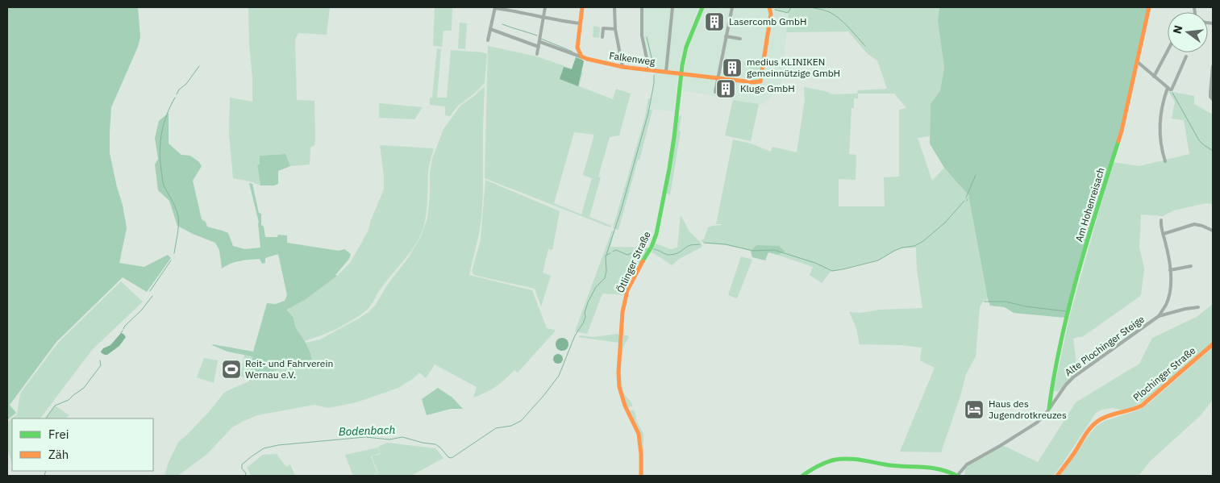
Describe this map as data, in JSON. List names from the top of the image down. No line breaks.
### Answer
{"streets":{"street":["Falkenweg","Am Hohenreisach","Ötlinger Straße","Alte Plochinger Steige","Plochinger Straße"]},"crossings":[["Falkenweg","Ötlinger Straße"],["Am Hohenreisach","Alte Plochinger Steige"]],"water":["Bodenbach"],"places":{"building":["Lasercomb GmbH","medius KLINIKEN gemeinnützige GmbH","Kluge GmbH"],"sports":["Reit- und Fahrverein Wernau e.V."],"hotel":["Haus des Jugendrotkreuzes"]},"legend":["Frei","Zäh"],"north":"left"}
